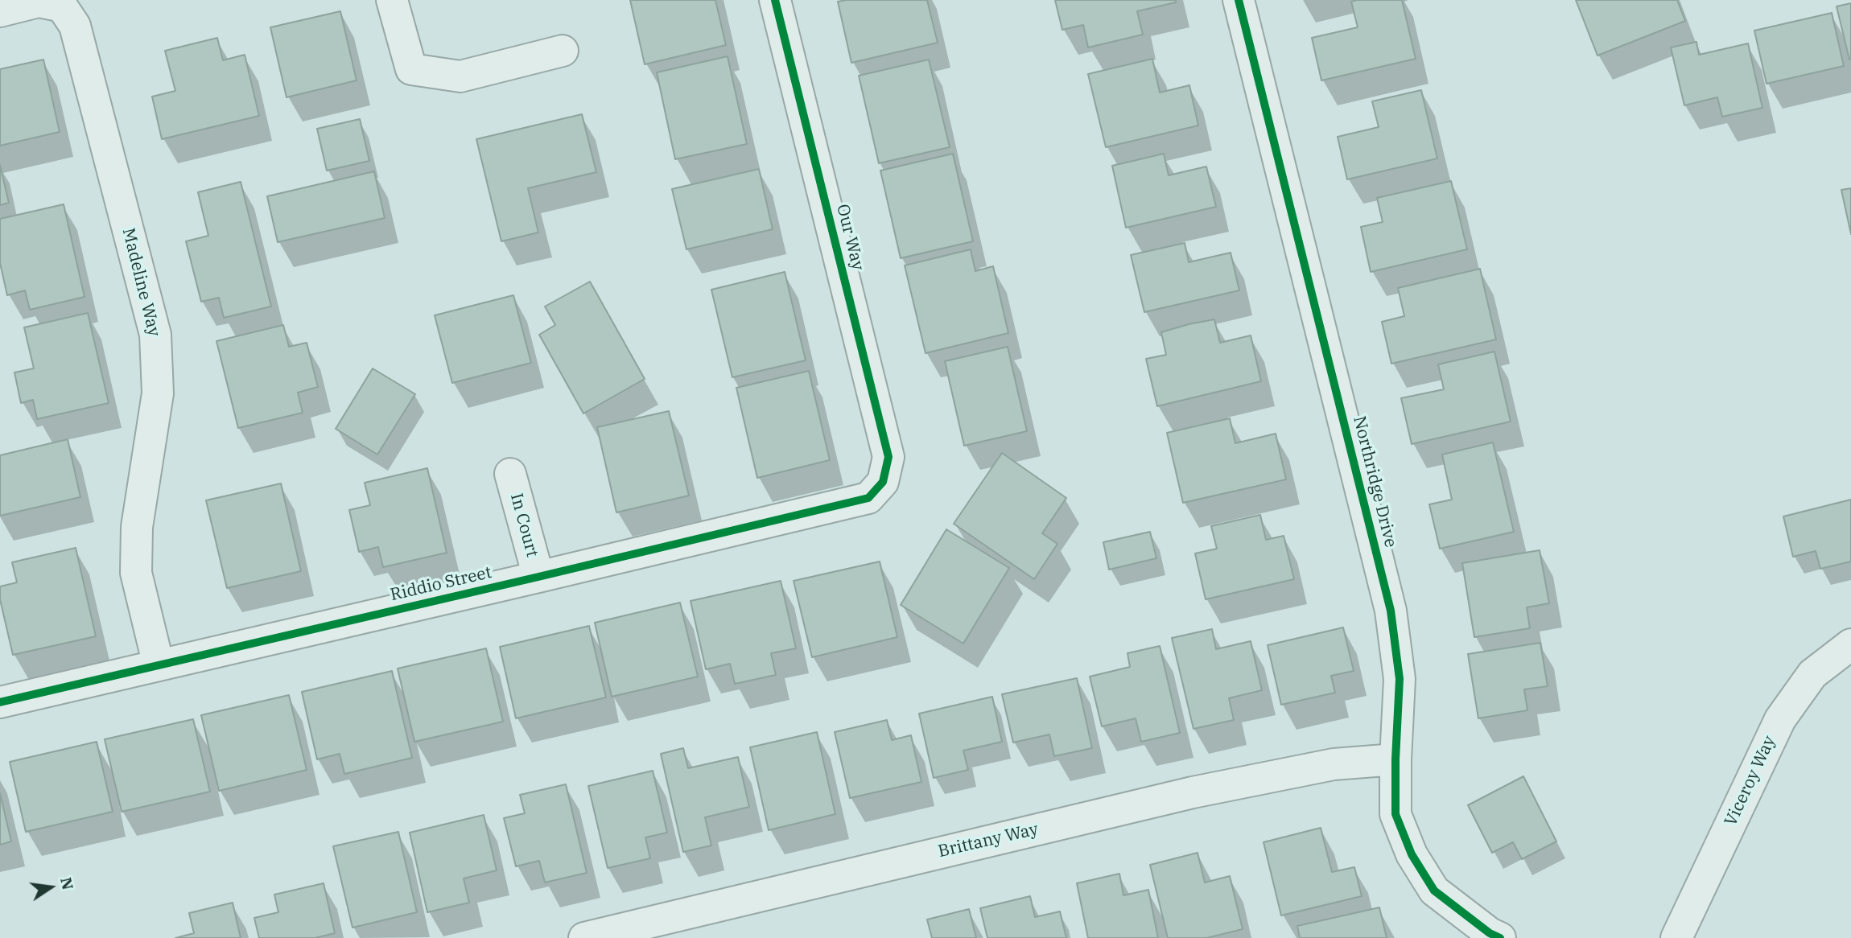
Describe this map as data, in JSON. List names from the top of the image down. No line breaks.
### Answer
{"streets":{"street":["Our Way","Madeline Way","Northridge Drive","In Court","Riddio Street","Viceroy Way","Brittany Way"]},"crossings":[["Our Way","Riddio Street"],["Madeline Way","Riddio Street"],["Northridge Drive","Brittany Way"],["In Court","Riddio Street"]],"north":"right"}
